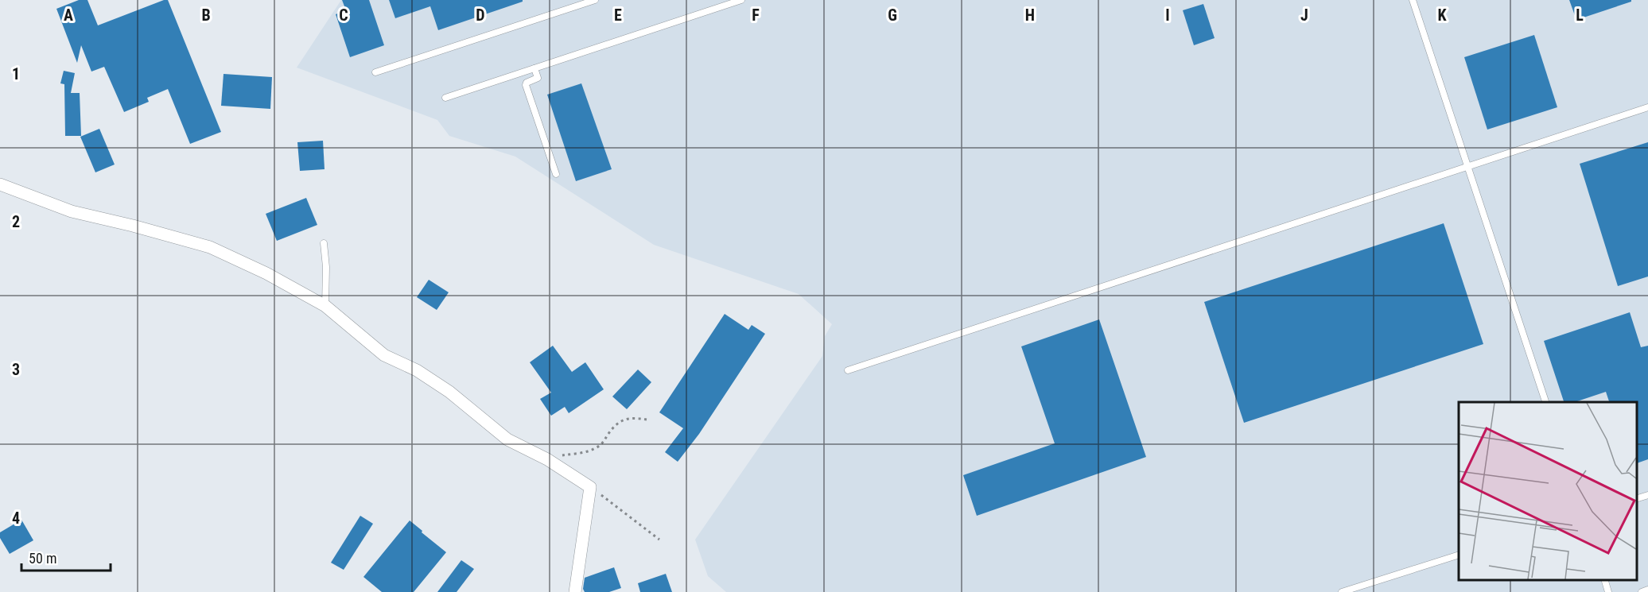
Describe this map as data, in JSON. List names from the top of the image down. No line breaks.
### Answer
{"scale_bar":"50 m","grid":{"columns":["A","B","C","D","E","F","G","H","I","J","K","L"],"rows":["1","2","3","4"]}}
